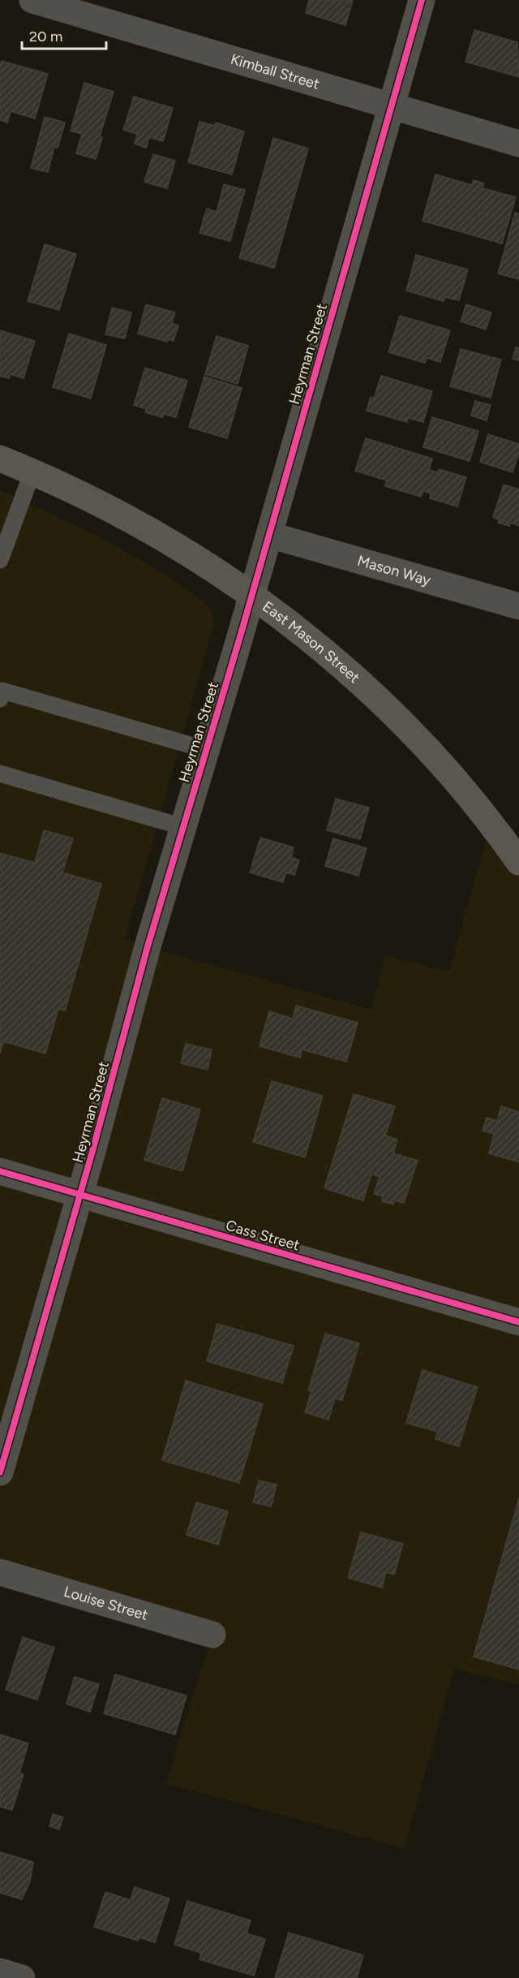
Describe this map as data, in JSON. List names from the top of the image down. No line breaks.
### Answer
{"streets":{"main road":["East Mason Street"],"street":["Kimball Street","Heyrman Street","Mason Way","Cass Street","Louise Street"]},"crossings":[["Kimball Street","Heyrman Street"],["Heyrman Street","Mason Way"],["Heyrman Street","East Mason Street"],["Heyrman Street","Cass Street"]],"scale_bar":"20 m"}
